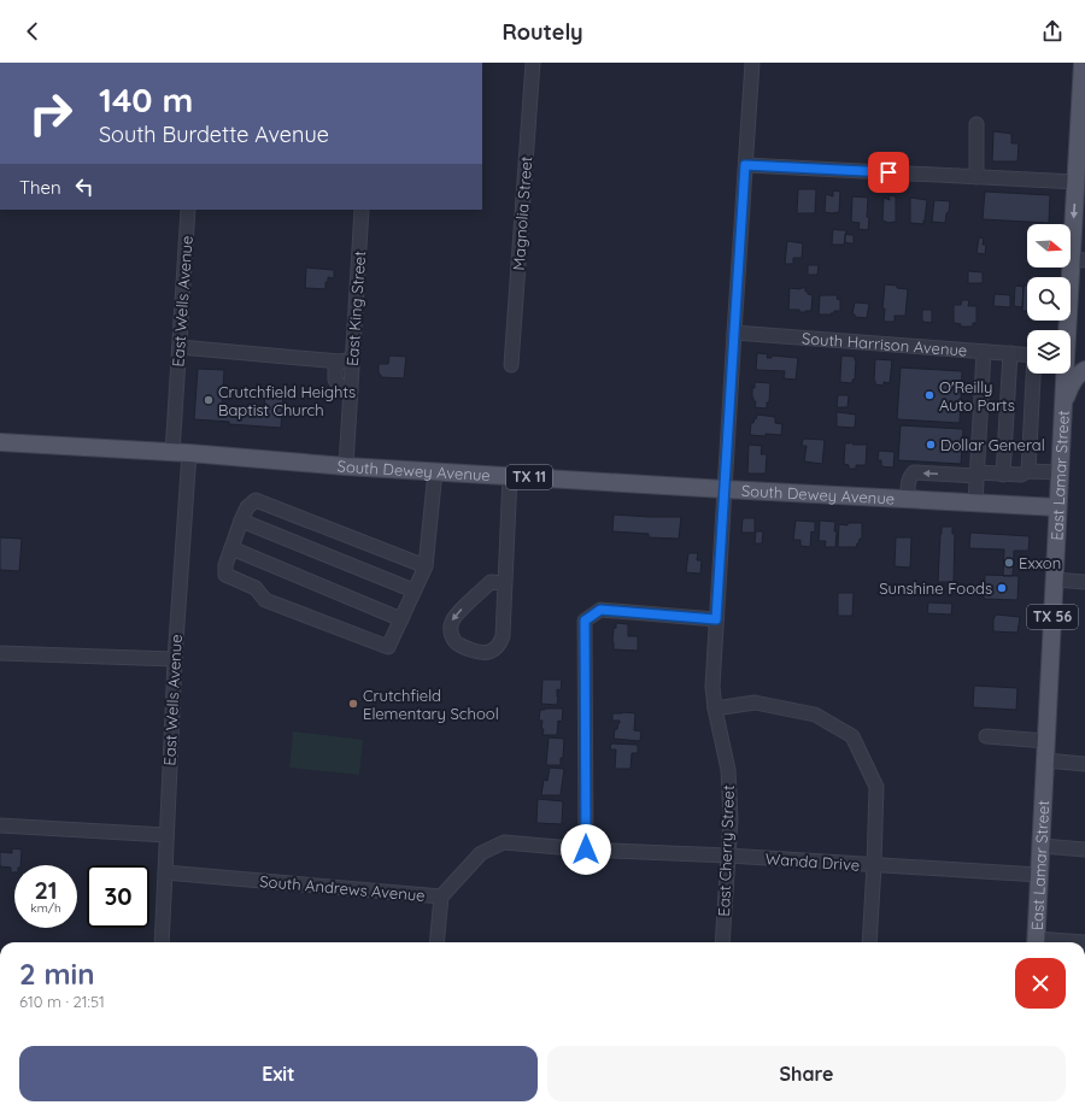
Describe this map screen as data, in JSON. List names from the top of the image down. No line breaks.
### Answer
{"streets":{"main road":["South Dewey Avenue","East Lamar Street","TX 11","TX 56"],"street":["Magnolia Street","East Wells Avenue","East King Street","South Harrison Avenue","East Cherry Street","Wanda Drive","South Andrews Avenue"]},"crossings":[["East Wells Avenue","South Dewey Avenue"],["East Wells Avenue","South Andrews Avenue"],["East King Street","South Dewey Avenue"],["South Harrison Avenue","East Cherry Street"],["South Dewey Avenue","East Lamar Street"],["South Dewey Avenue","East Cherry Street"],["East Lamar Street","Wanda Drive"],["East Cherry Street","Wanda Drive"],["Wanda Drive","South Andrews Avenue"]],"places":["O'Reilly Auto Parts","Crutchfield Heights Baptist Church","Dollar General","Exxon","Sunshine Foods","Crutchfield Elementary School"],"north":"right","page":{"header":"Routely","turn":["140 m","South Burdette Avenue"],"then":"Then","speed":"21 km/h","limit":"30","heading":["2 min","610 m · 21:51"],"buttons":["Exit","Share"]}}
